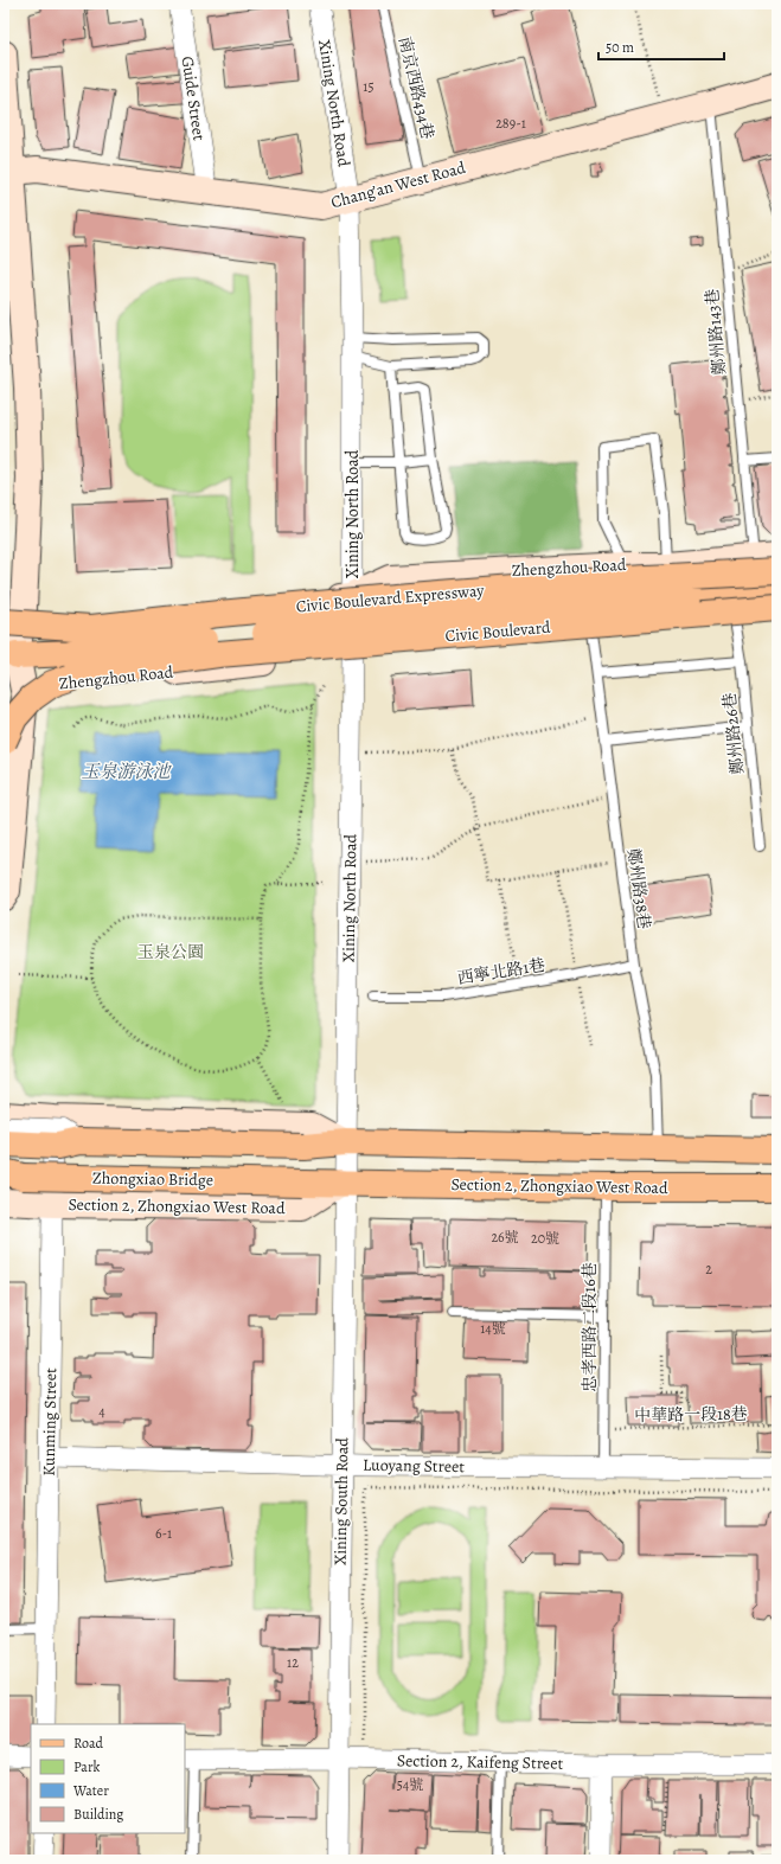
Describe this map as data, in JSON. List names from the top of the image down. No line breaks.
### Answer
{"streets":{"main road":["Civic Boulevard Expressway","Zhongxiao Bridge","Section 2, Zhongxiao West Road"],"street":["Guide Street","Xining North Road","Chang’an West Road","Zhengzhou Road","Kunming Street","Luoyang Street","Xining South Road","Section 2, Kaifeng Street"],"lane":["南京西路434巷","鄭州路143巷","鄭州路26巷","鄭州路38巷","西寧北路1巷","忠孝西路二段16巷"],"path":["中華路一段18巷"]},"crossings":[["南京西路434巷","Chang’an West Road"],["Guide Street","Chang’an West Road"],["Xining North Road","Chang’an West Road"],["Xining North Road","Zhengzhou Road"],["Xining North Road","Xining South Road"],["Chang’an West Road","鄭州路143巷"],["鄭州路143巷","Zhengzhou Road"],["Zhengzhou Road","鄭州路26巷"],["Zhengzhou Road","鄭州路38巷"],["鄭州路38巷","西寧北路1巷"],["Zhongxiao Bridge","Section 2, Zhongxiao West Road"],["Section 2, Zhongxiao West Road","忠孝西路二段16巷"],["Section 2, Zhongxiao West Road","Kunming Street"],["Section 2, Zhongxiao West Road","Xining South Road"],["忠孝西路二段16巷","中華路一段18巷"],["忠孝西路二段16巷","Luoyang Street"],["Kunming Street","Luoyang Street"],["Luoyang Street","Xining South Road"],["Xining South Road","Section 2, Kaifeng Street"]],"water":["玉泉游泳池"],"parks":["玉泉公園"],"house_numbers":["15","289-1","26號","20號","2","14號","4","6-1","12","54號"],"legend":["Road","Park","Water","Building"],"scale_bar":"50 m"}
